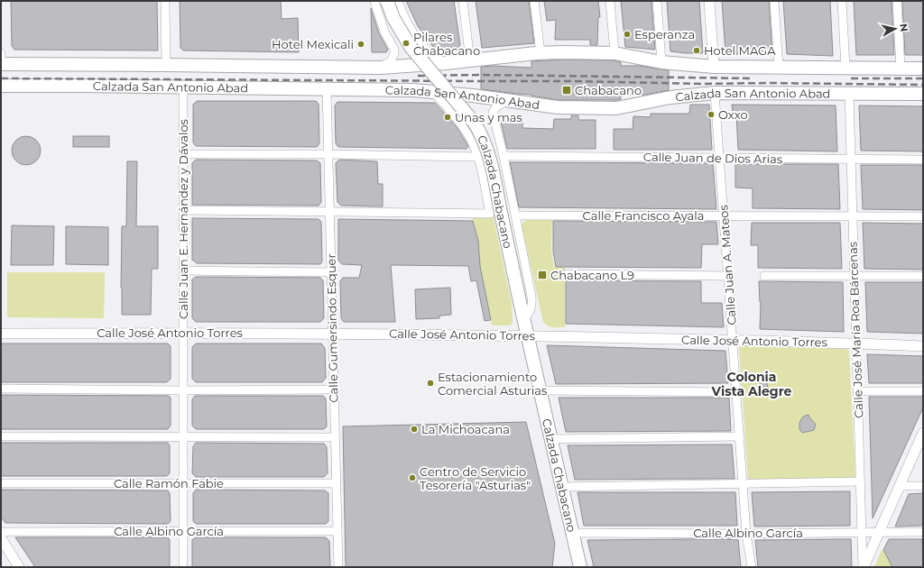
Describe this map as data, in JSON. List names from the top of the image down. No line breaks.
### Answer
{"streets":{"main road":["Calzada San Antonio Abad","Calzada Chabacano"],"street":["Calle Juan de Dios Arias","Calle Francisco Ayala","Calle Juan E. Hernández y Dávalos","Calle Juan A. Mateos","Calle Gumersindo Esquer","Calle José María Roa Bárcenas","Calle José Antonio Torres","Calle Ramón Fabie","Calle Albino García"]},"crossings":[["Calzada San Antonio Abad","Calzada Chabacano"],["Calzada San Antonio Abad","Calle Juan E. Hernández y Dávalos"],["Calzada San Antonio Abad","Calle Juan A. Mateos"],["Calzada San Antonio Abad","Calle Gumersindo Esquer"],["Calzada San Antonio Abad","Calle José María Roa Bárcenas"],["Calle Juan de Dios Arias","Calzada Chabacano"],["Calle Juan de Dios Arias","Calle Juan A. Mateos"],["Calle Juan de Dios Arias","Calle José María Roa Bárcenas"],["Calzada Chabacano","Calle Francisco Ayala"],["Calzada Chabacano","Calle Gumersindo Esquer"],["Calzada Chabacano","Calle José Antonio Torres"],["Calzada Chabacano","Calle Albino García"],["Calle Francisco Ayala","Calle Juan A. Mateos"],["Calle Francisco Ayala","Calle José María Roa Bárcenas"],["Calle Juan E. Hernández y Dávalos","Calle José Antonio Torres"],["Calle Juan E. Hernández y Dávalos","Calle Ramón Fabie"],["Calle Juan E. Hernández y Dávalos","Calle Albino García"],["Calle Juan A. Mateos","Calle José Antonio Torres"],["Calle Juan A. Mateos","Calle Albino García"],["Calle Gumersindo Esquer","Calle José Antonio Torres"],["Calle Gumersindo Esquer","Calle Ramón Fabie"],["Calle Gumersindo Esquer","Calle Albino García"],["Calle José María Roa Bárcenas","Calle José Antonio Torres"],["Calle José María Roa Bárcenas","Calle Albino García"]],"districts":["Colonia Vista Alegre"],"places":{"other":["Esperanza","Pilares Chabacano","Hotel Mexicali","Hotel MAGA","Oxxo","Unas y mas","Estacionamiento Comercial Asturias","La Michoacana","Centro de Servicio Tesorería \"Asturias\""],"transit":["Chabacano","Chabacano L9"]},"north":"right"}
